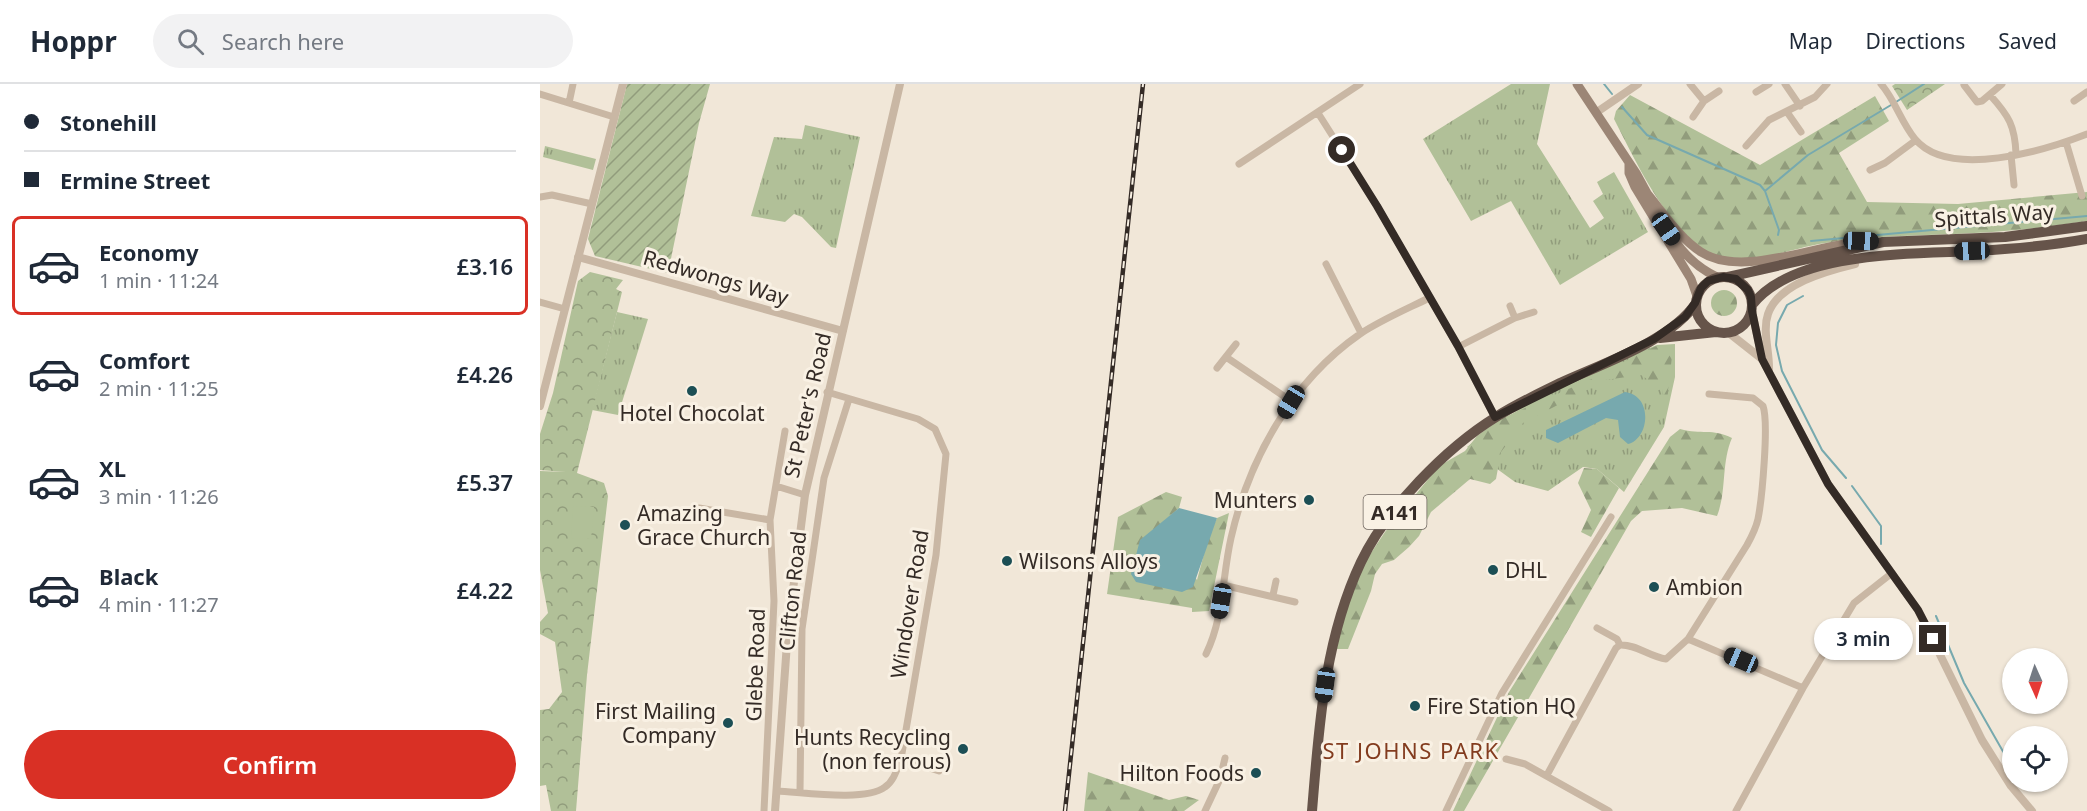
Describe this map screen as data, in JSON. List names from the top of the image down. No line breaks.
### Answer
{"streets":{"highway":["Spittals Way","A141"],"street":["Redwongs Way","St Peter's Road","Clifton Road","Windover Road","Glebe Road"]},"crossings":[["Spittals Way","A141"],["Redwongs Way","St Peter's Road"],["St Peter's Road","Windover Road"],["Clifton Road","Windover Road"]],"districts":["ST JOHNS PARK"],"places":["Hotel Chocolat","Munters","Amazing Grace Church","Wilsons Alloys","DHL","Ambion","Fire Station HQ","First Mailing Company","Hunts Recycling (non ferrous)","Hilton Foods"],"north":"bottom","page":{"header":"Hoppr","search":"Search here","nav":["Map","Directions","Saved"],"banner":["Stonehill","Ermine Street"],"list":[{"name":"Economy","note":"1 min · 11:24","value":"£3.16"},{"name":"Comfort","note":"2 min · 11:25","value":"£4.26"},{"name":"XL","note":"3 min · 11:26","value":"£5.37"},{"name":"Black","note":"4 min · 11:27","value":"£4.22"}],"bubble":"3 min","buttons":"Confirm"}}
